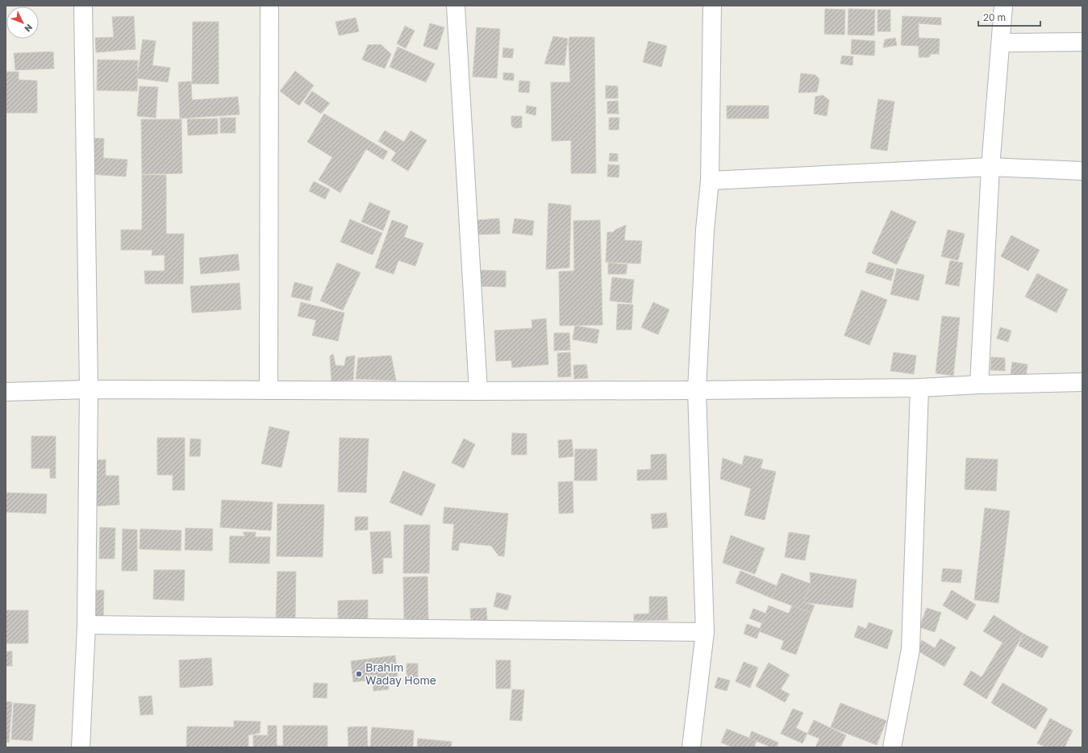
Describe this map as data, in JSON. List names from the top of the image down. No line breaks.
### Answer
{"places":["Brahim Waday Home"],"scale_bar":"20 m","north":"bottom right"}
